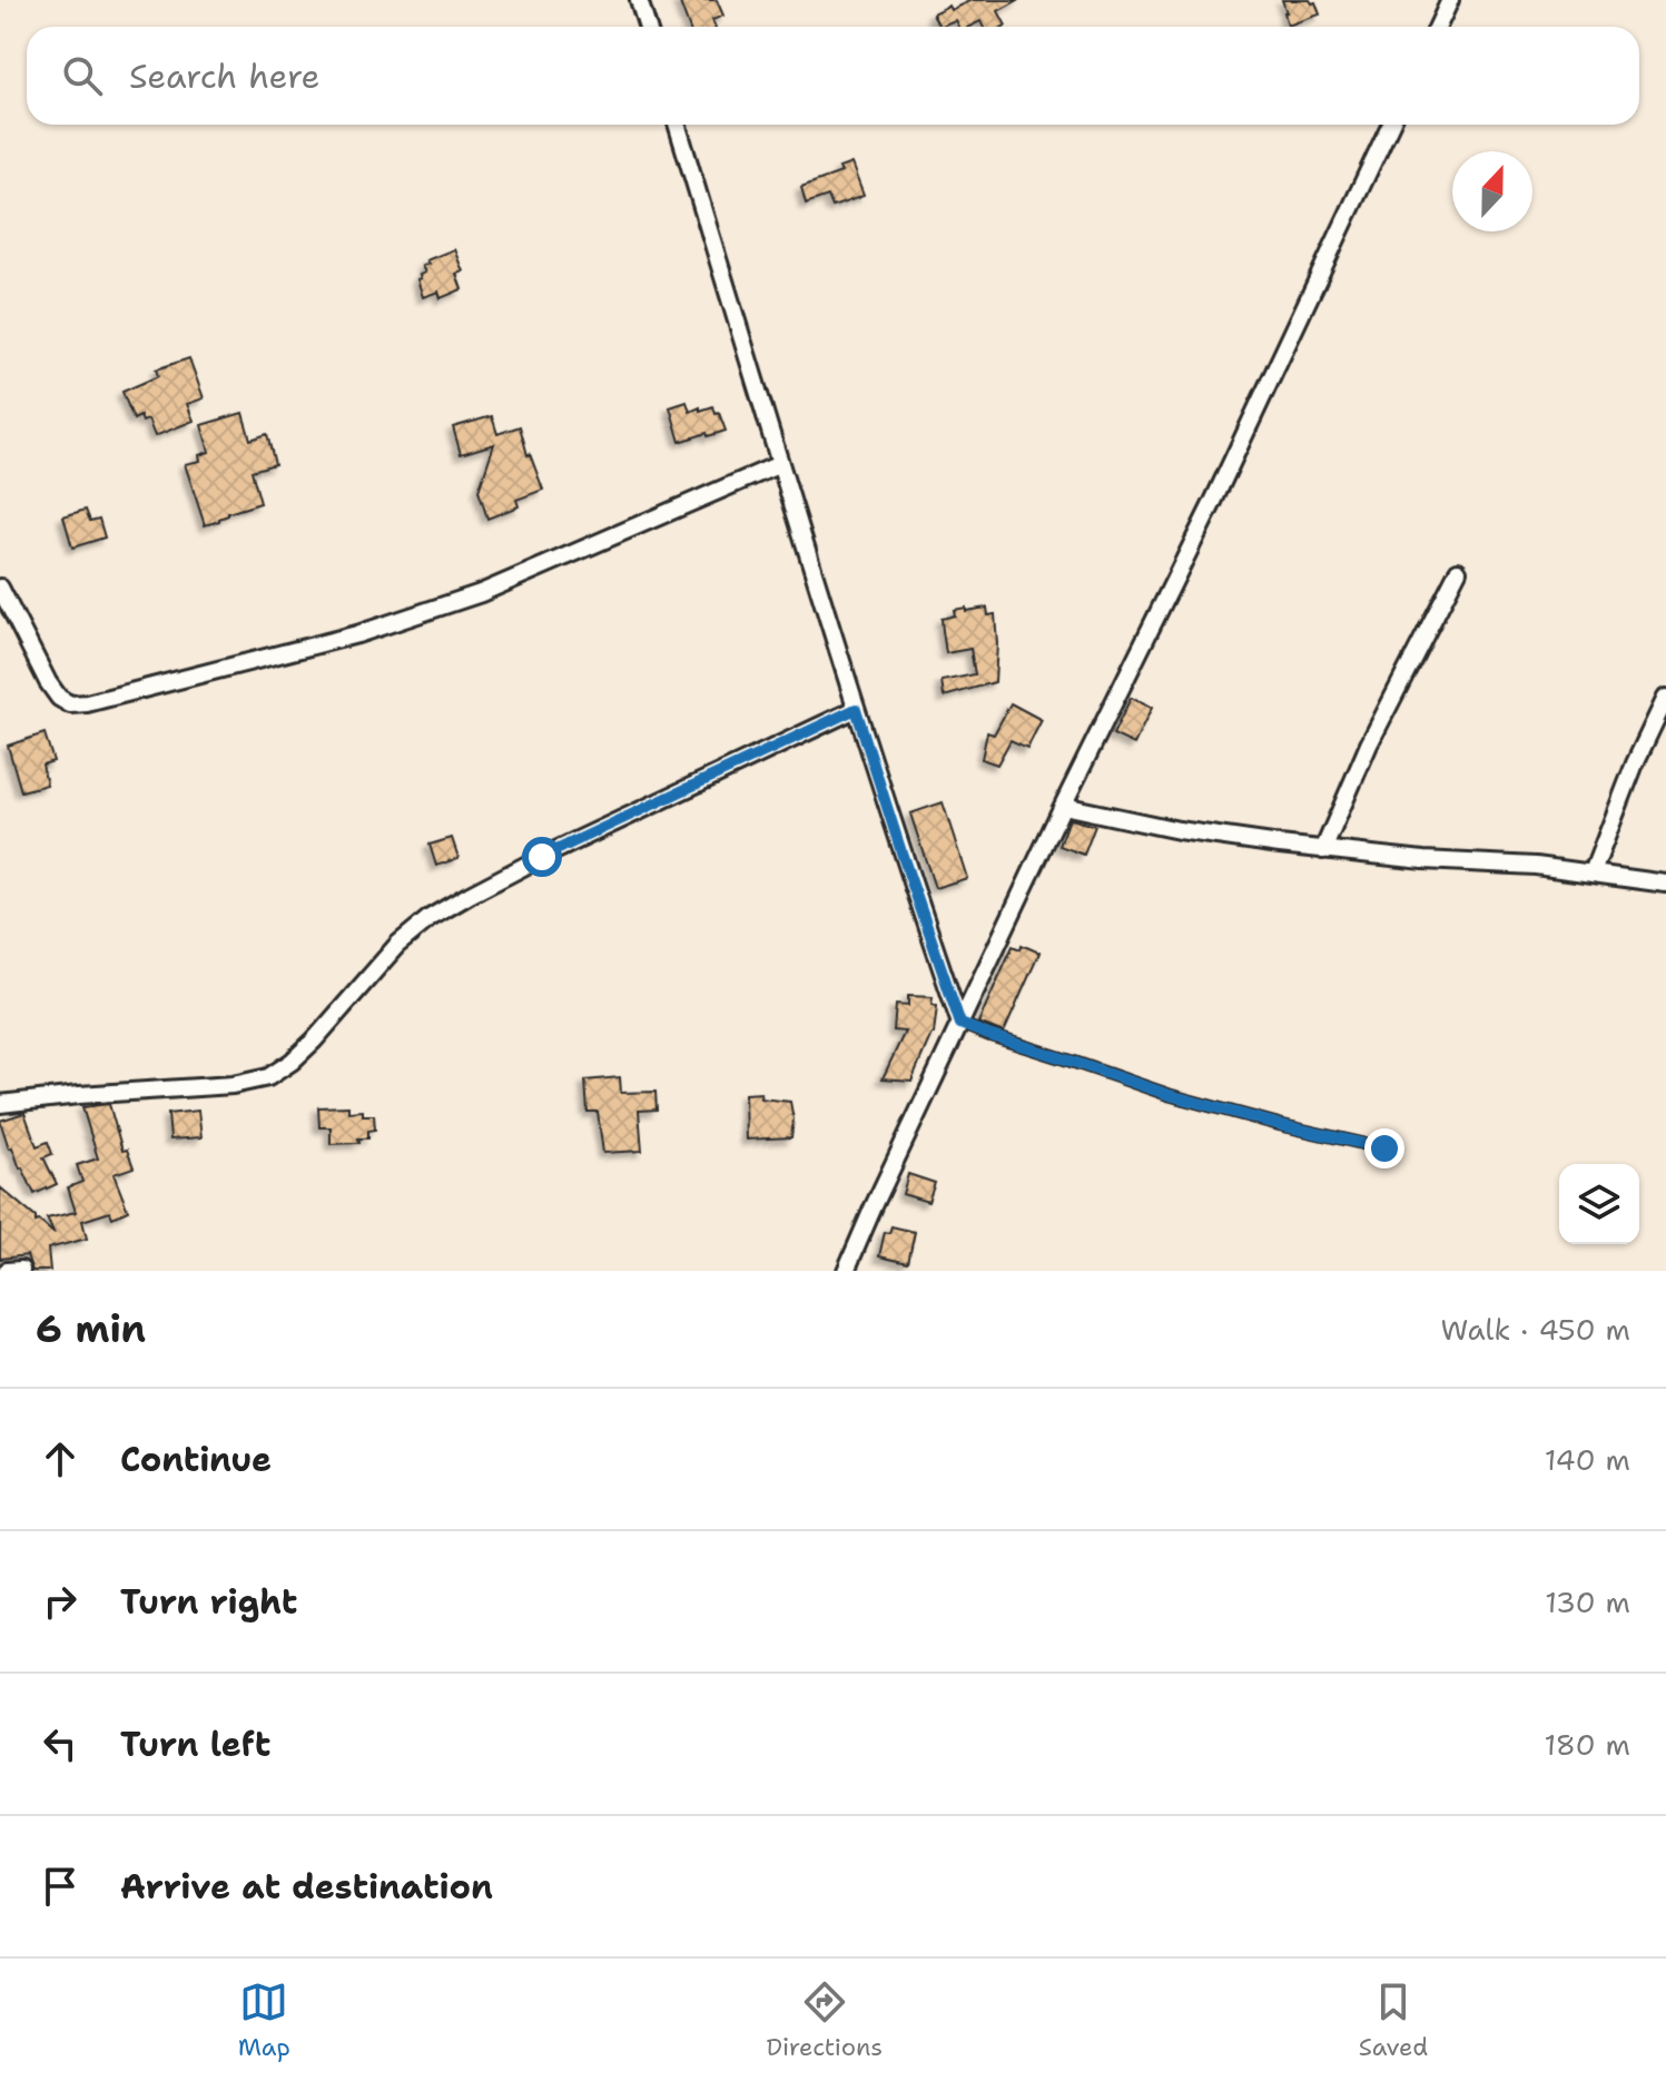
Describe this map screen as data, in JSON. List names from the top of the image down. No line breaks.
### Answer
{"north":"top","page":{"search":"Search here","heading":["6 min","Walk · 450 m"],"list":[["Continue","140 m"],["Turn right","130 m"],["Turn left","180 m"],"Arrive at destination"],"nav":["Map","Directions","Saved"]}}
